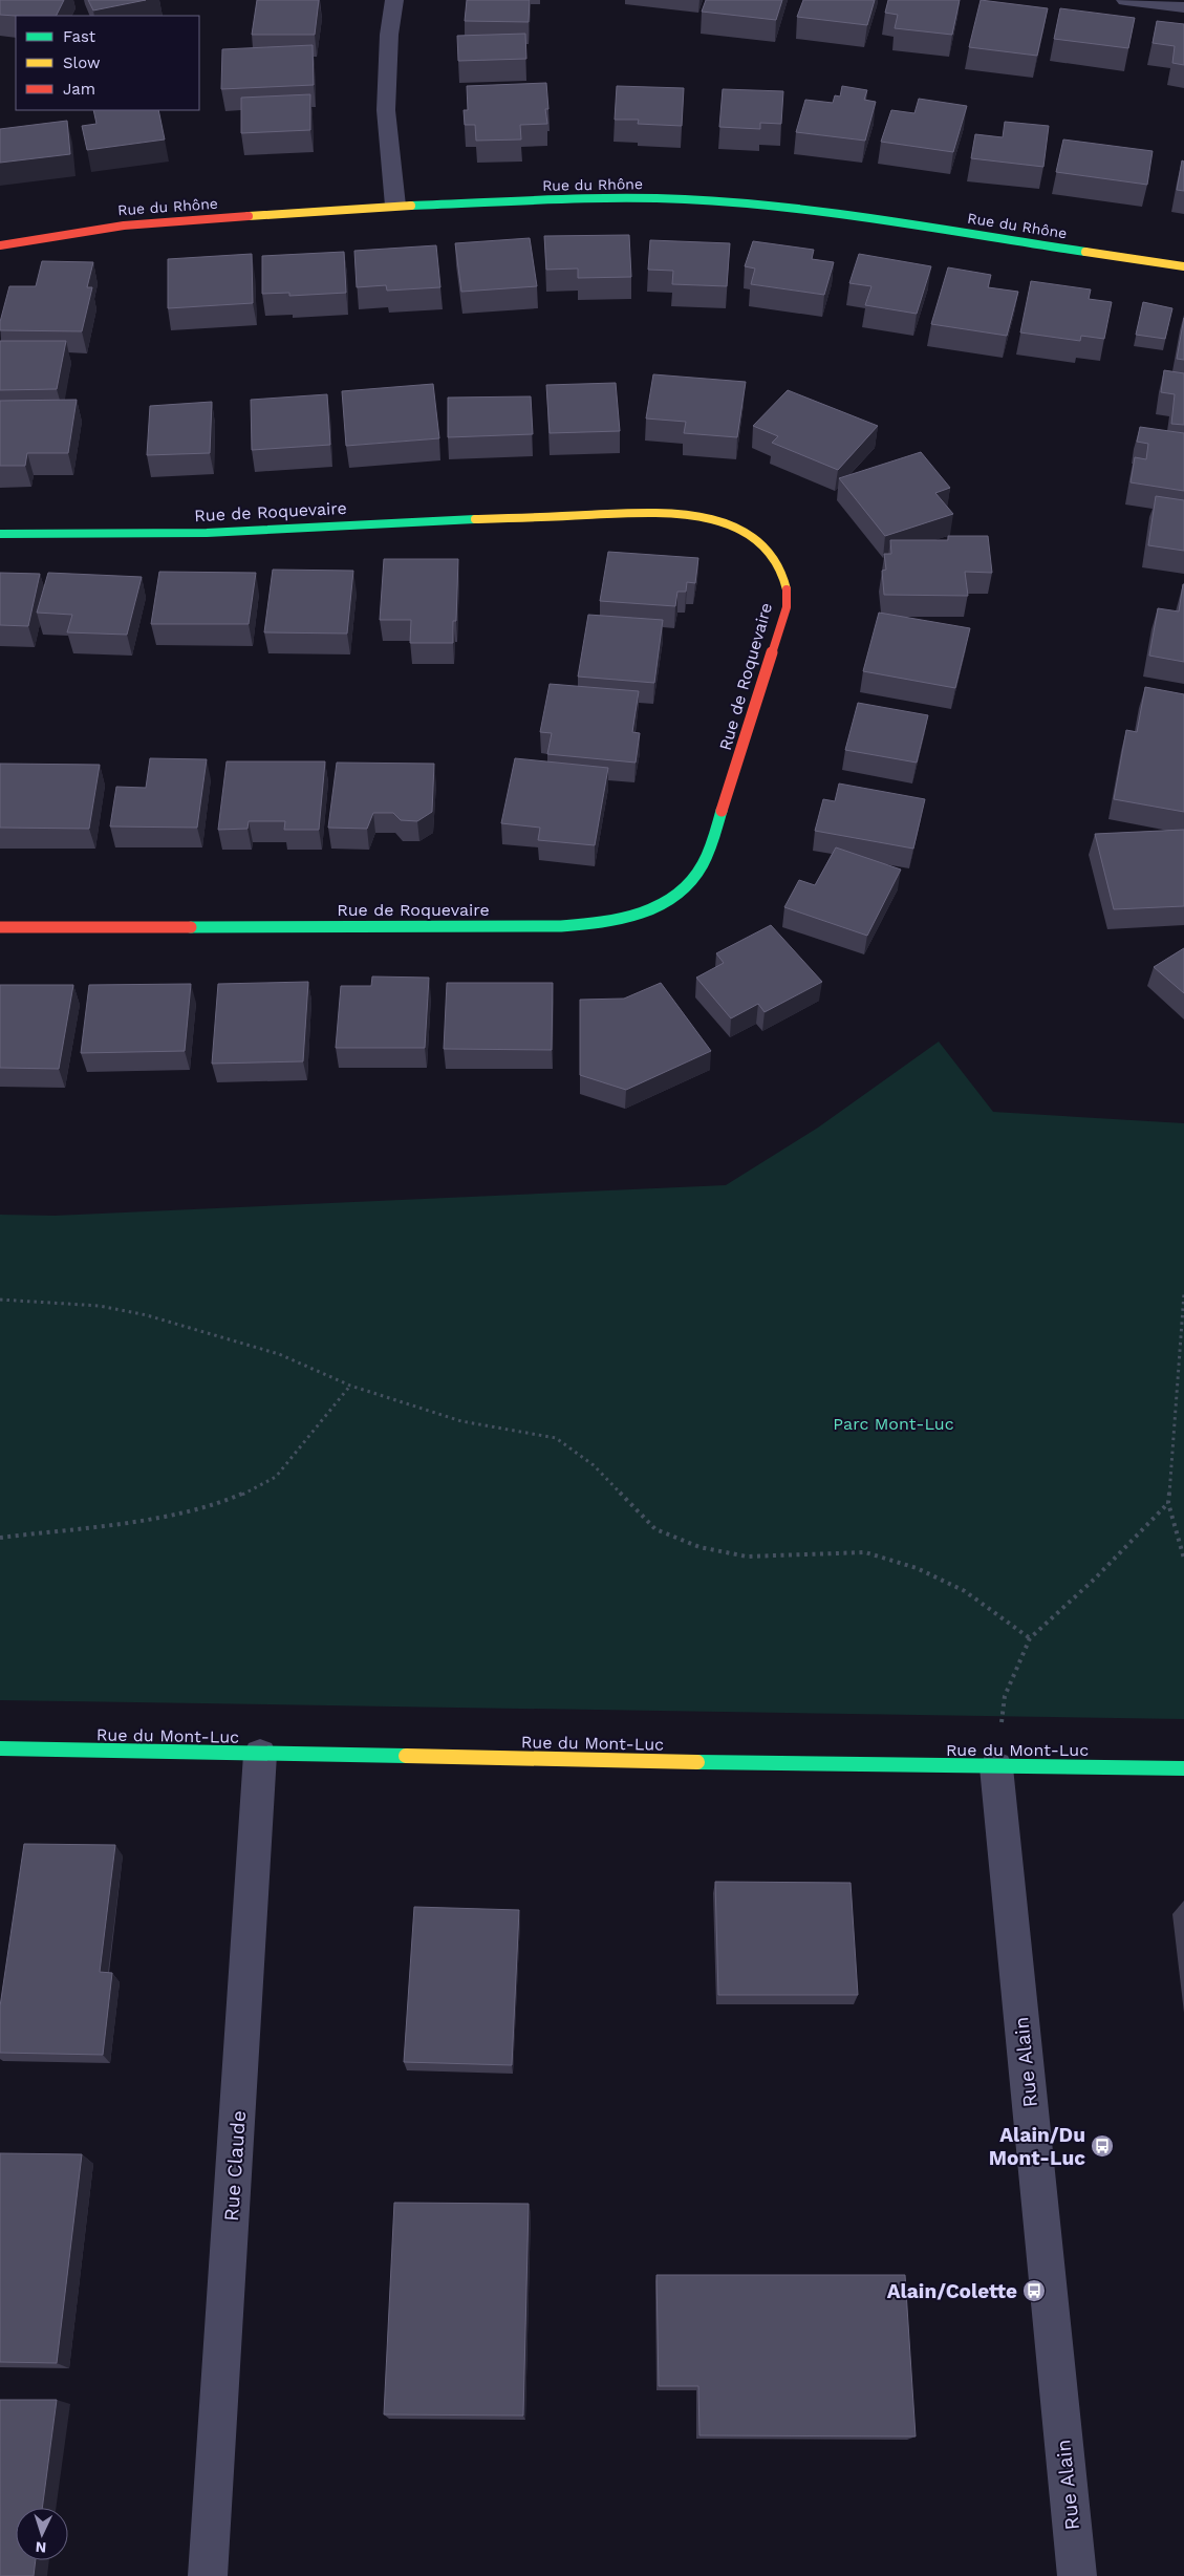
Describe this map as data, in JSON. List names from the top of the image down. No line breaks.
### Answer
{"streets":{"street":["Rue du Rhône","Rue de Roquevaire","Rue du Mont-Luc","Rue Alain","Rue Claude"]},"crossings":[["Rue du Mont-Luc","Rue Alain"],["Rue du Mont-Luc","Rue Claude"]],"parks":["Parc Mont-Luc"],"places":{"bus stop":["Alain/Du Mont-Luc","Alain/Colette"]},"legend":["Fast","Slow","Jam"],"north":"bottom"}
